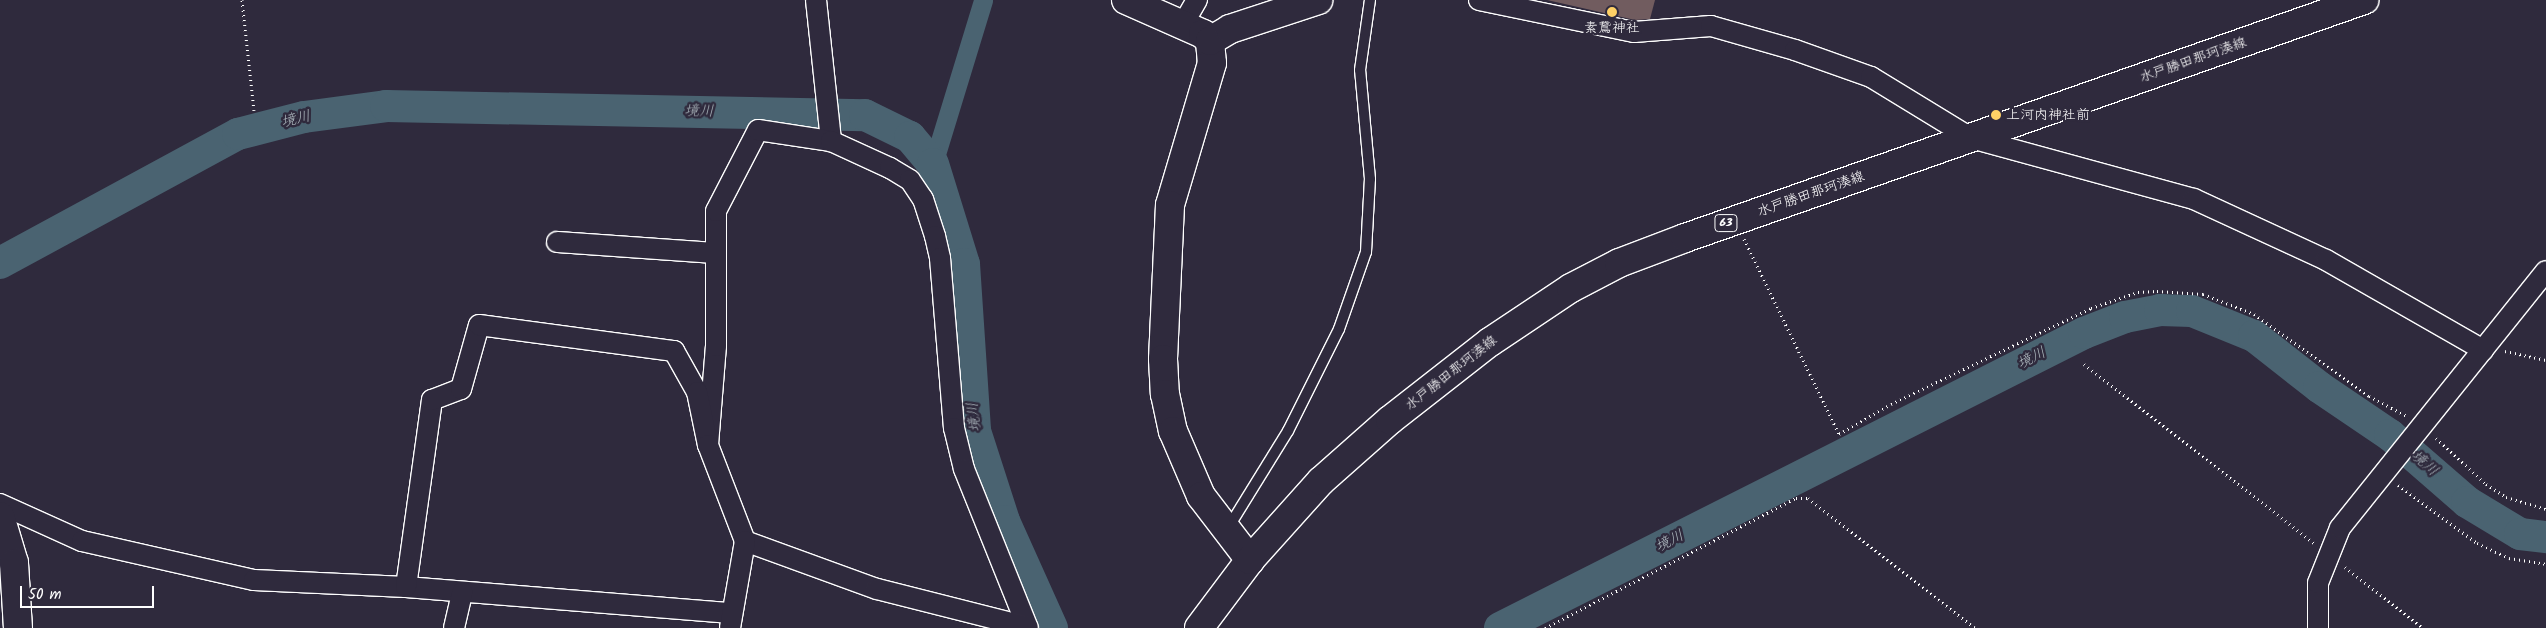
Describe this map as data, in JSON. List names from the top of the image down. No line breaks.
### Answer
{"streets":{"main road":["水戸勝田那珂湊線","63"]},"water":["境川"],"places":["素鵞神社","上河内神社前"],"scale_bar":"50 m"}
